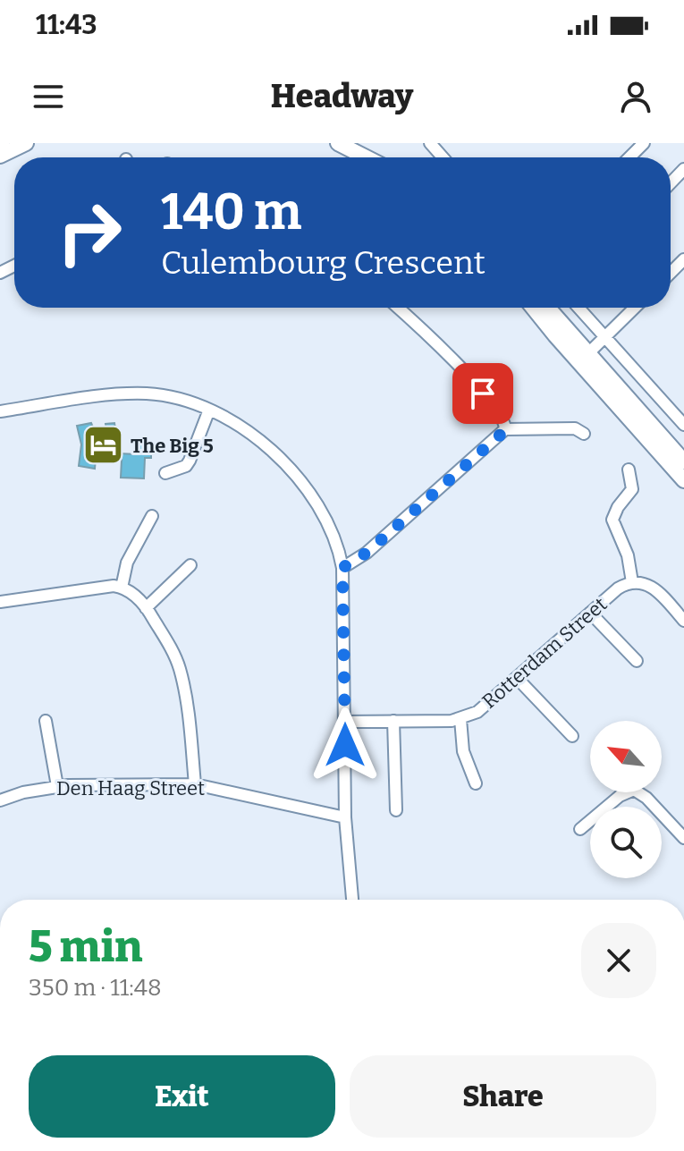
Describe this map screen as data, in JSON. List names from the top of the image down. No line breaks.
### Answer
{"streets":{"street":["Rotterdam Street","Den Haag Street"]},"places":{"hotel":["The Big 5"]},"north":"top left","page":{"status":"11:43","header":"Headway","turn":["140 m","Culembourg Crescent"],"heading":["5 min","350 m · 11:48"],"buttons":["Exit","Share"]}}
